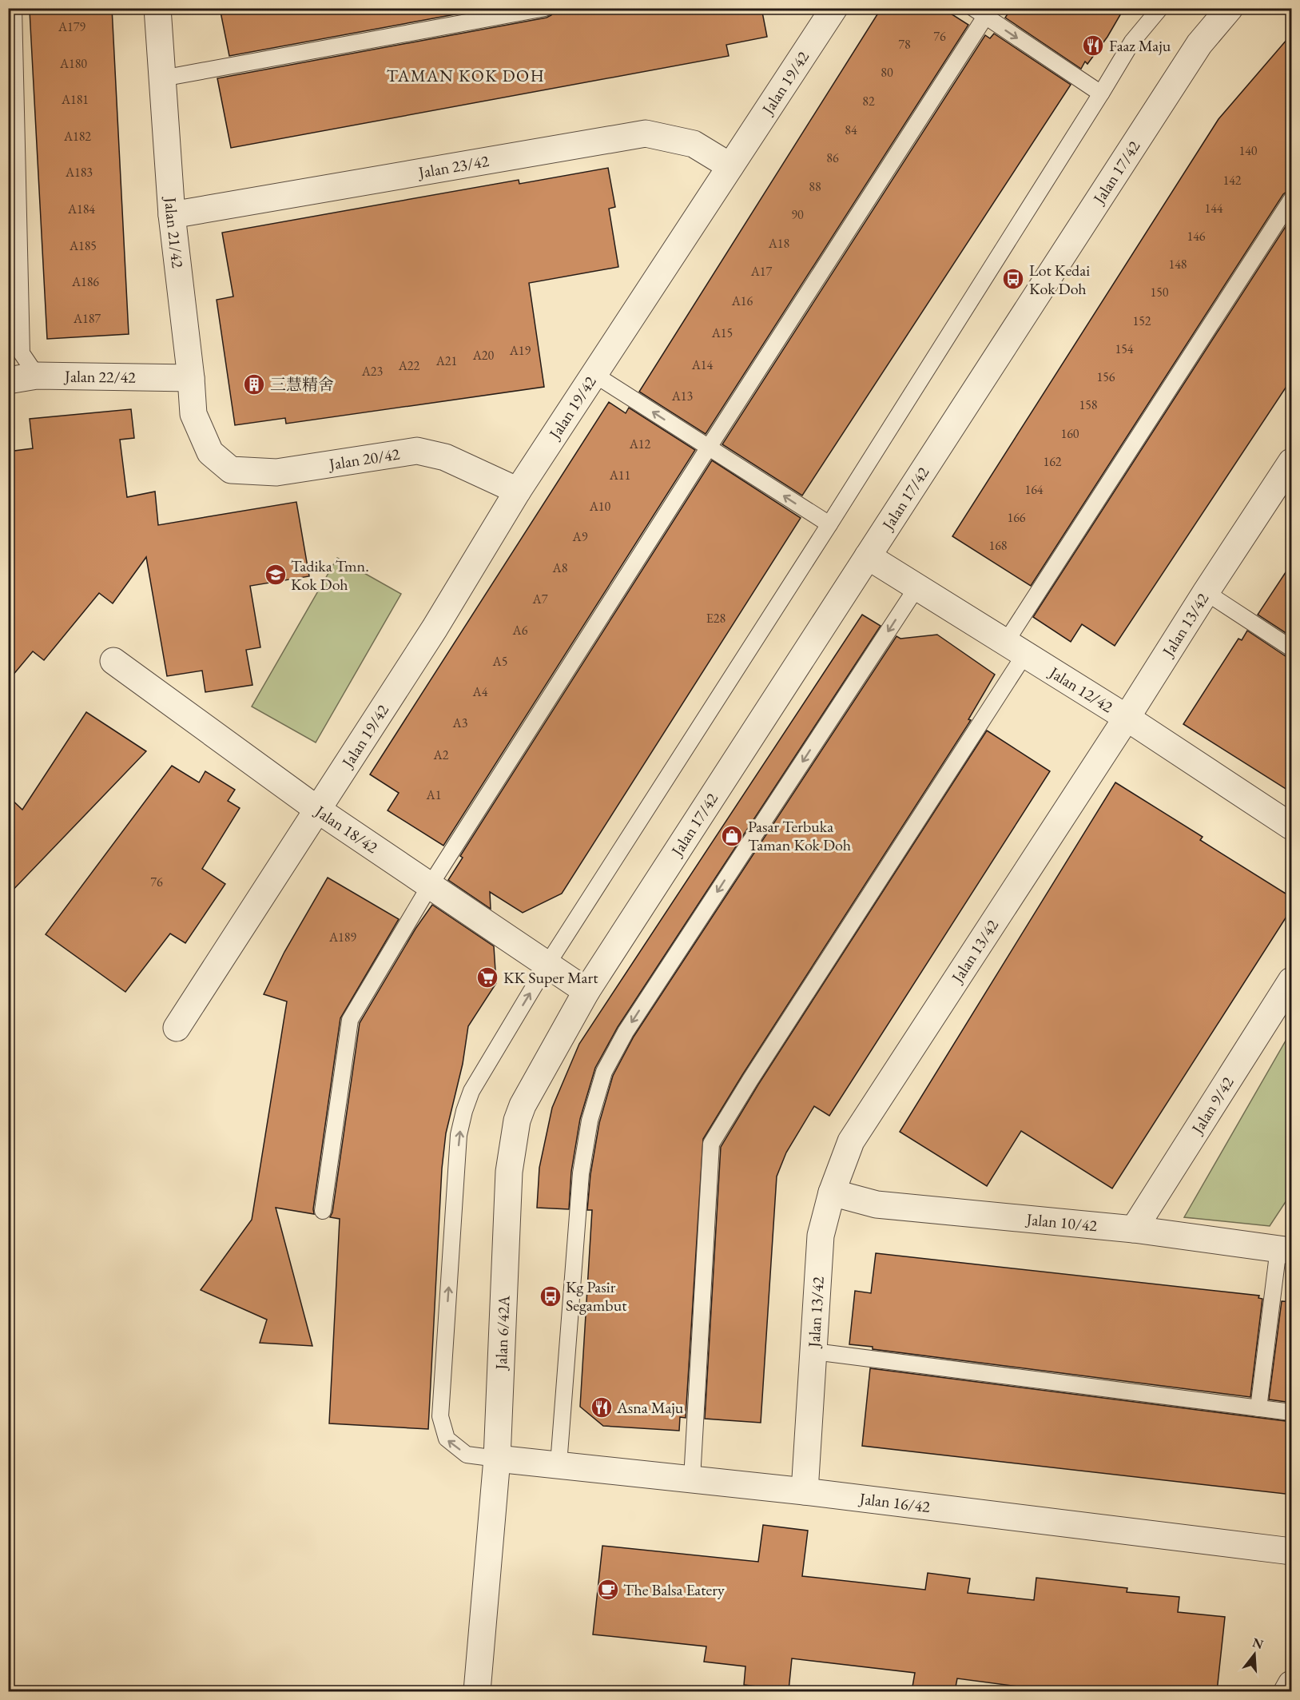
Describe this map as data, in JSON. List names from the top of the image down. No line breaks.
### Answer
{"streets":{"street":["Jalan 19/42","Jalan 23/42","Jalan 17/42","Jalan 21/42","Jalan 22/42","Jalan 20/42","Jalan 13/42","Jalan 12/42","Jalan 18/42","Jalan 9/42","Jalan 10/42","Jalan 6/42A","Jalan 16/42"]},"crossings":[["Jalan 19/42","Jalan 23/42"],["Jalan 19/42","Jalan 20/42"],["Jalan 19/42","Jalan 18/42"],["Jalan 23/42","Jalan 21/42"],["Jalan 17/42","Jalan 12/42"],["Jalan 17/42","Jalan 18/42"],["Jalan 17/42","Jalan 6/42A"],["Jalan 21/42","Jalan 22/42"],["Jalan 21/42","Jalan 20/42"],["Jalan 13/42","Jalan 12/42"],["Jalan 13/42","Jalan 10/42"],["Jalan 13/42","Jalan 16/42"],["Jalan 18/42","Jalan 6/42A"],["Jalan 9/42","Jalan 10/42"],["Jalan 6/42A","Jalan 16/42"]],"districts":["TAMAN KOK DOH"],"places":{"restaurant":["Faaz Maju","Asna Maju"],"bus stop":["Lot Kedai Kok Doh","Kg Pasir Segambut"],"building":["三慧精舍"],"school or university":["Tadika Tmn. Kok Doh"],"shop":["Pasar Terbuka Taman Kok Doh"],"supermarket":["KK Super Mart"],"cafe":["The Balsa Eatery"]},"house_numbers":["A179","76","78","A180","80","A181","82","84","A182","140","86","A183","142","88","144","A184","90","146","A18","A185","148","A17","A186","150","A16","A187","152","A15","154","A19","A20","A21","A14","A22","A23","156","A13","158","160","A12","162","A11","164","A10","166","A9","168","A8","A7","E28","A6","A5","A4","A3","A2","A1","76","A189"],"north":"top"}
